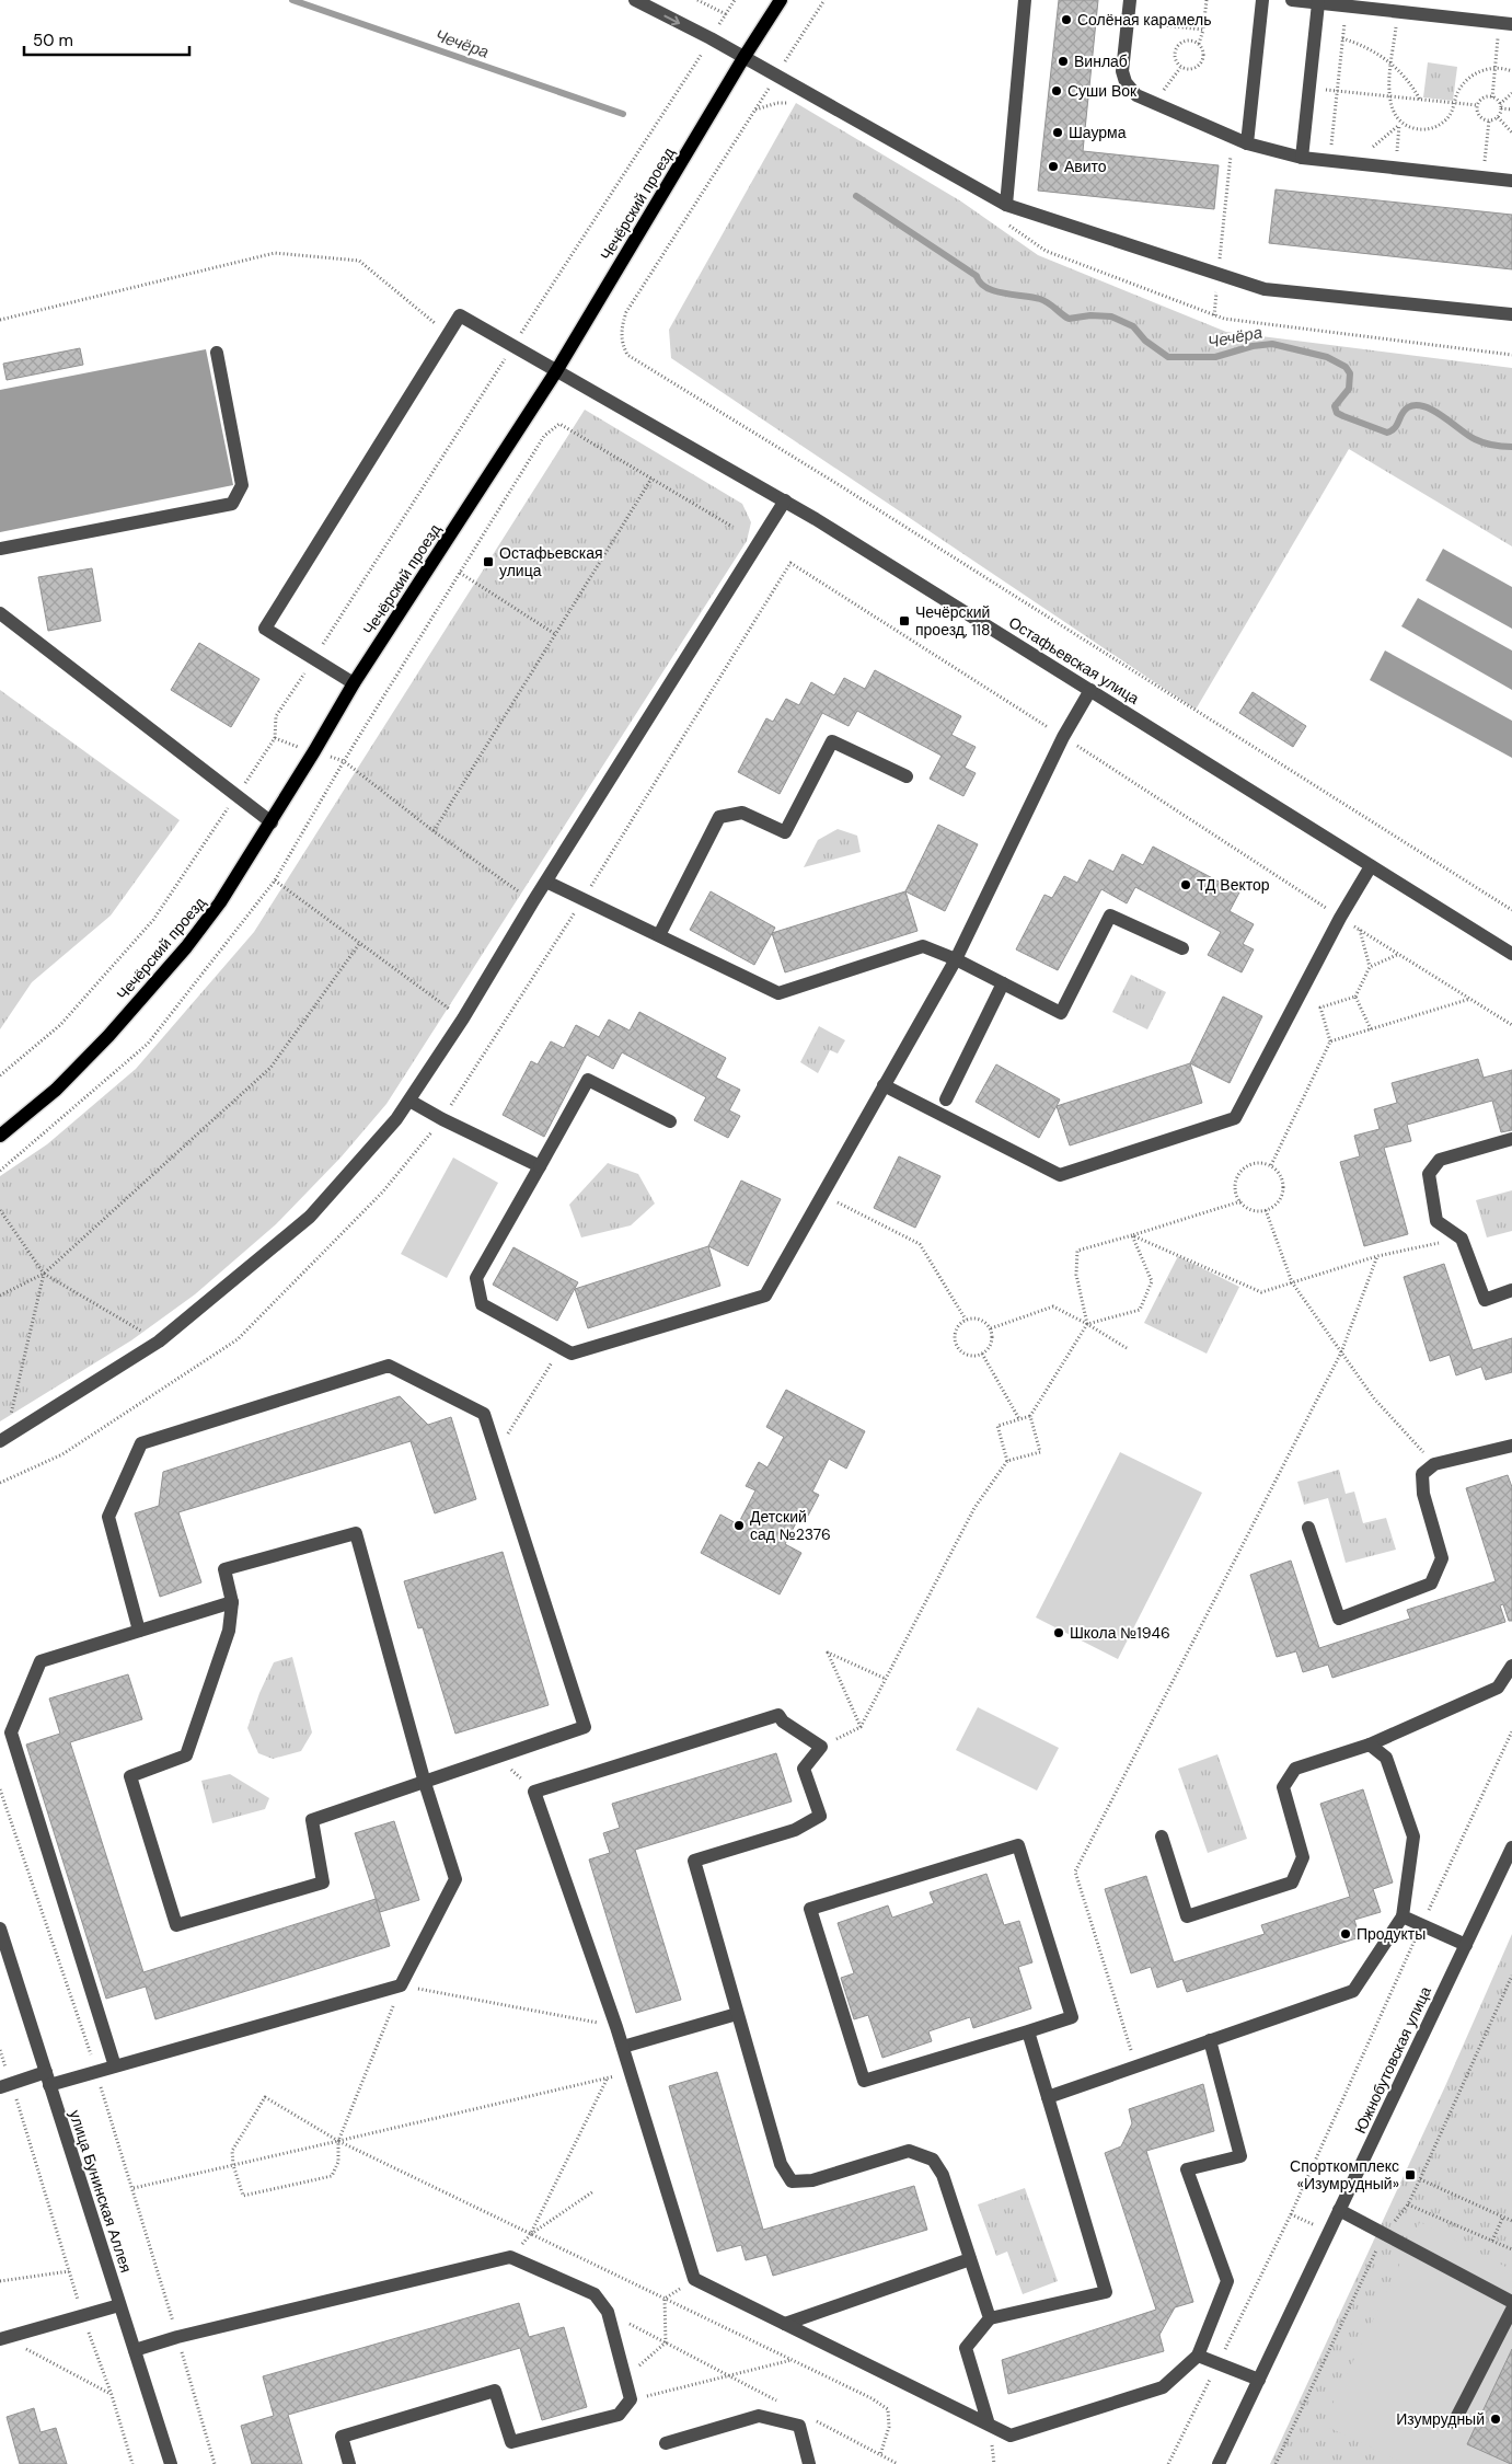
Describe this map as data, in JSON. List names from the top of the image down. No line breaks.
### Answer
{"streets":{"main road":["Чечёрский проезд"],"street":["Остафьевская улица","Южнобутовская улица","улица Бунинская Аллея"]},"crossings":[["Чечёрский проезд","Остафьевская улица"]],"water":["Чечёра"],"places":{"other":["Солёная карамель","Винлаб","Суши Вок","Шаурма","Авито","ТД Вектор","Детский сад №2376","Школа №1946","Продукты","Изумрудный"],"transit":["Остафьевская улица","Чечёрский проезд, 118","Спорткомплекс «Изумрудный»"]},"scale_bar":"50 m"}
